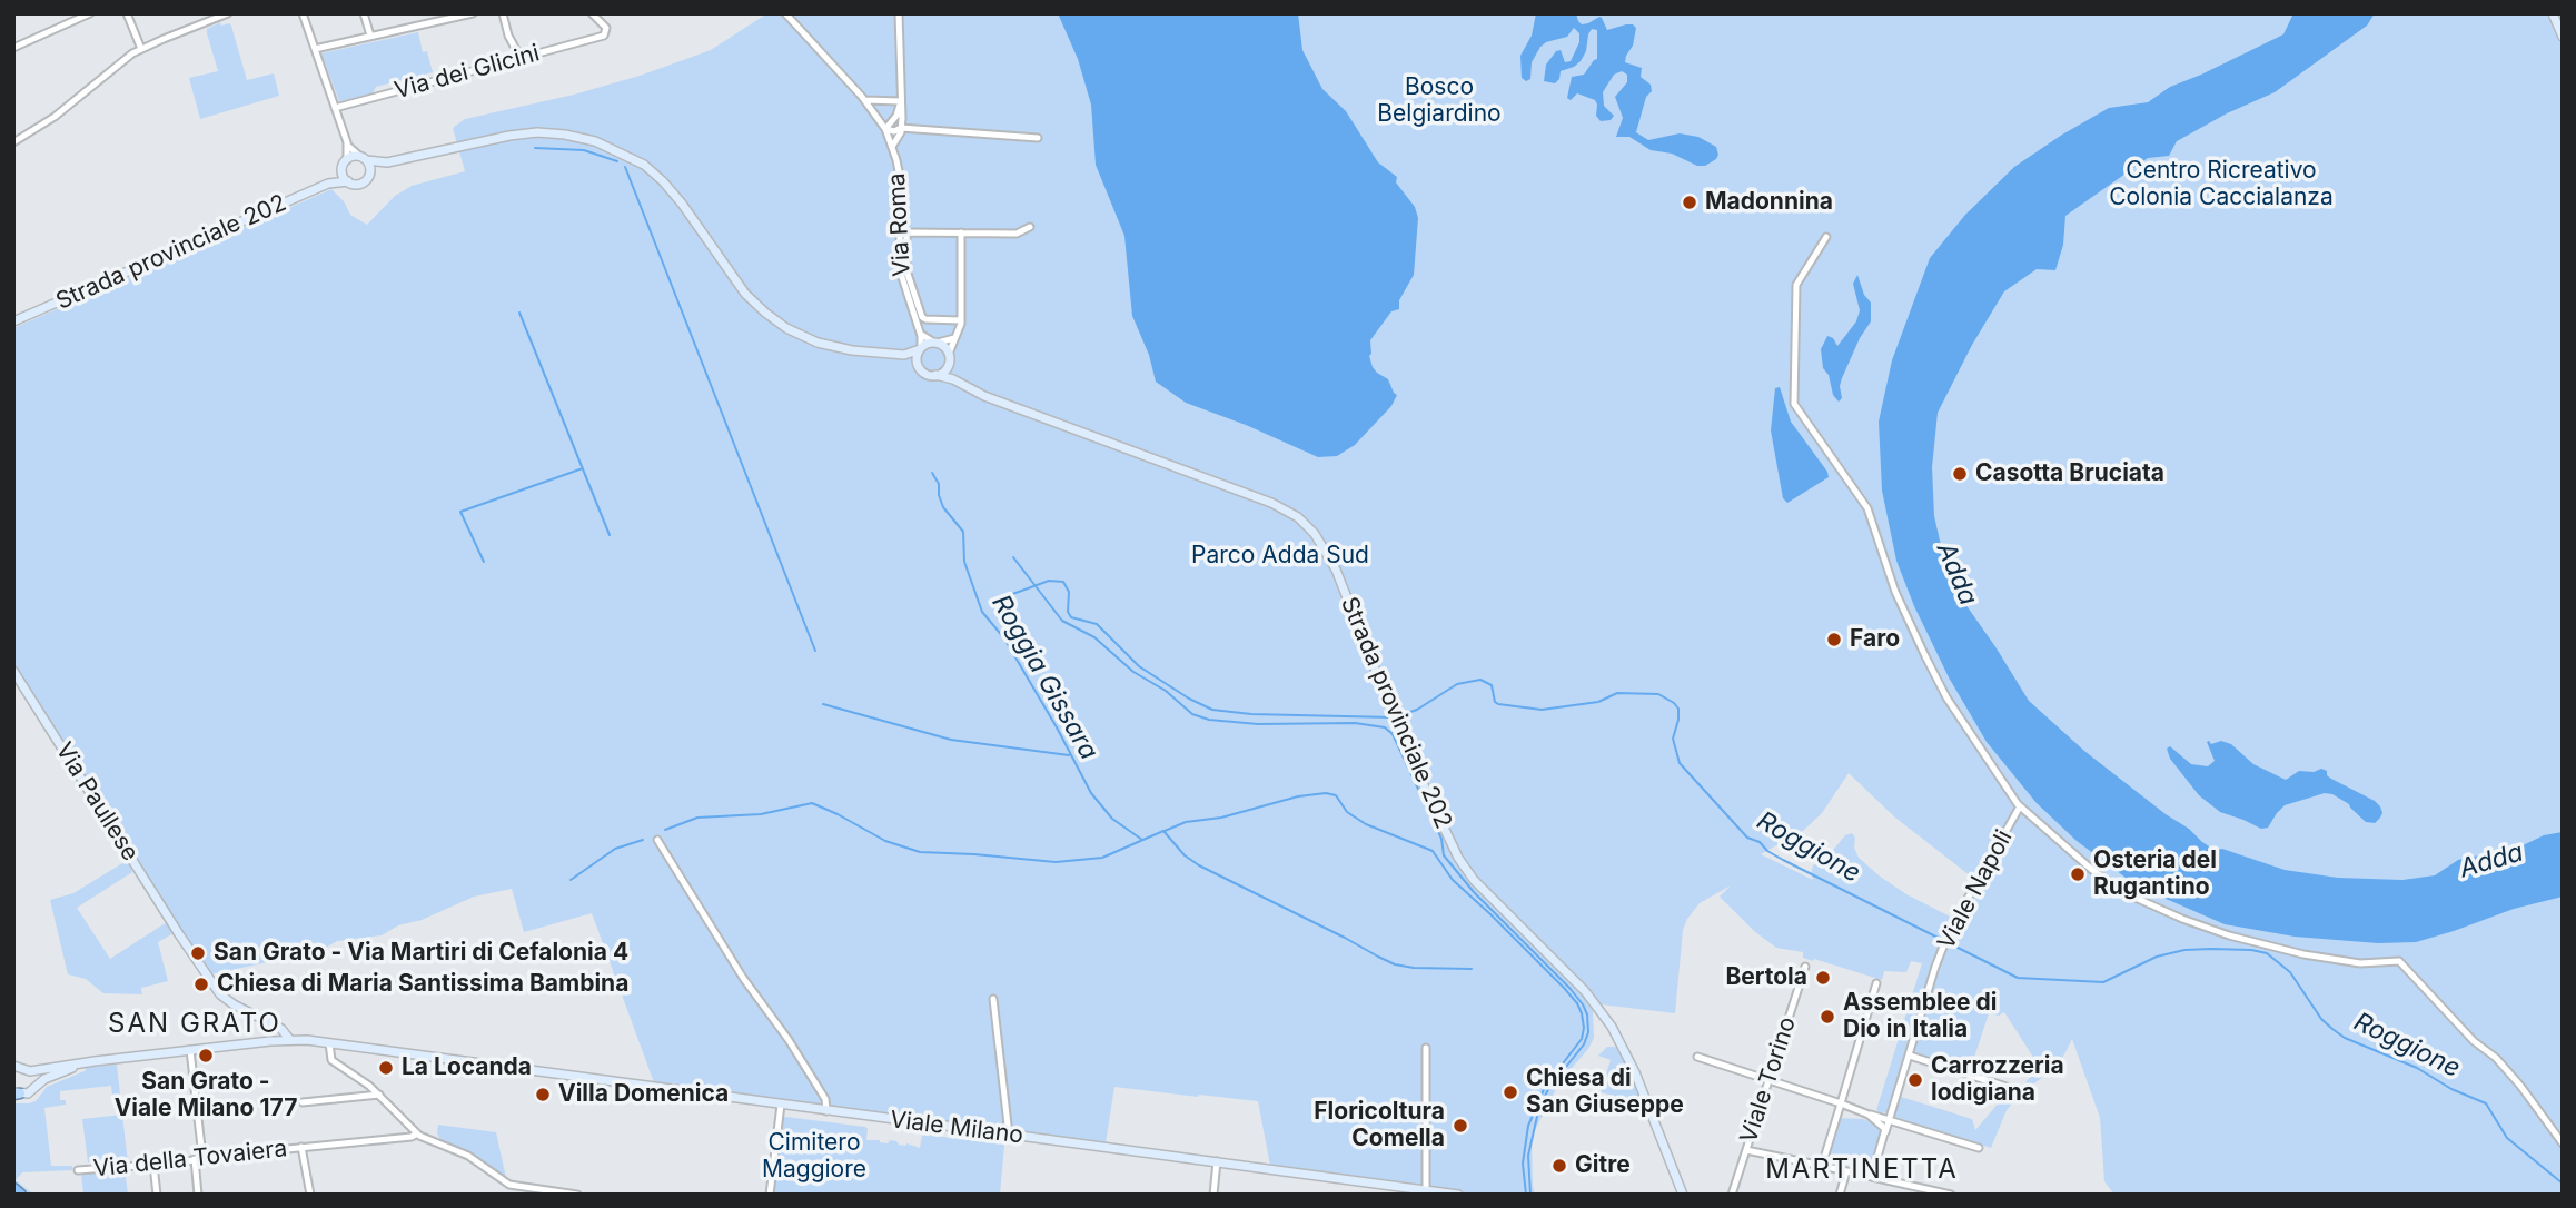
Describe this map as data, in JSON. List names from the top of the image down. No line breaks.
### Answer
{"streets":{"street":["Via dei Glicini","Via Roma","Strada provinciale 202","Via Paullese","Viale Napoli","Viale Torino","Viale Milano","Via della Tovaiera"]},"crossings":[["Via Roma","Strada provinciale 202"],["Via Paullese","Viale Milano"]],"districts":["SAN GRATO","MARTINETTA"],"water":["Adda","Roggia Gissara","Roggione"],"parks":["Bosco Belgiardino","Centro Ricreativo Colonia Caccialanza","Parco Adda Sud","Cimitero Maggiore"],"places":["Madonnina","Casotta Bruciata","Faro","Osteria del Rugantino","San Grato - Via Martiri di Cefalonia 4","Bertola","Chiesa di Maria Santissima Bambina","Assemblee di Dio in Italia","San Grato - Viale Milano 177","La Locanda","Carrozzeria lodigiana","Chiesa di San Giuseppe","Villa Domenica","Floricoltura Comella","Gitre"]}
